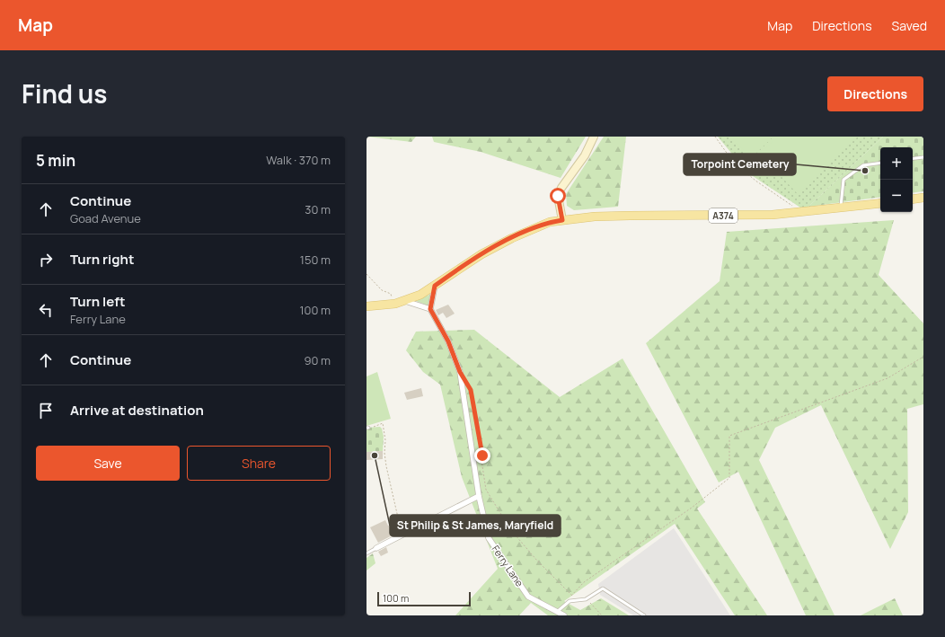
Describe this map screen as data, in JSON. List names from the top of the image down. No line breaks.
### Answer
{"streets":{"main road":["A374"],"street":["Ferry Lane"]},"places":["Torpoint Cemetery","St Philip & St James, Maryfield"],"scale_bar":"100 m","page":{"header":"Map","nav":["Map","Directions","Saved"],"title":"Find us","buttons":["Directions",["Save","Share"]],"heading":["5 min","Walk · 370 m"],"map_buttons":["+","−"],"list":[["Continue","Goad Avenue","30 m"],["Turn right","150 m"],["Turn left","Ferry Lane","100 m"],["Continue","90 m"],"Arrive at destination"],"scale":"100 m"}}
